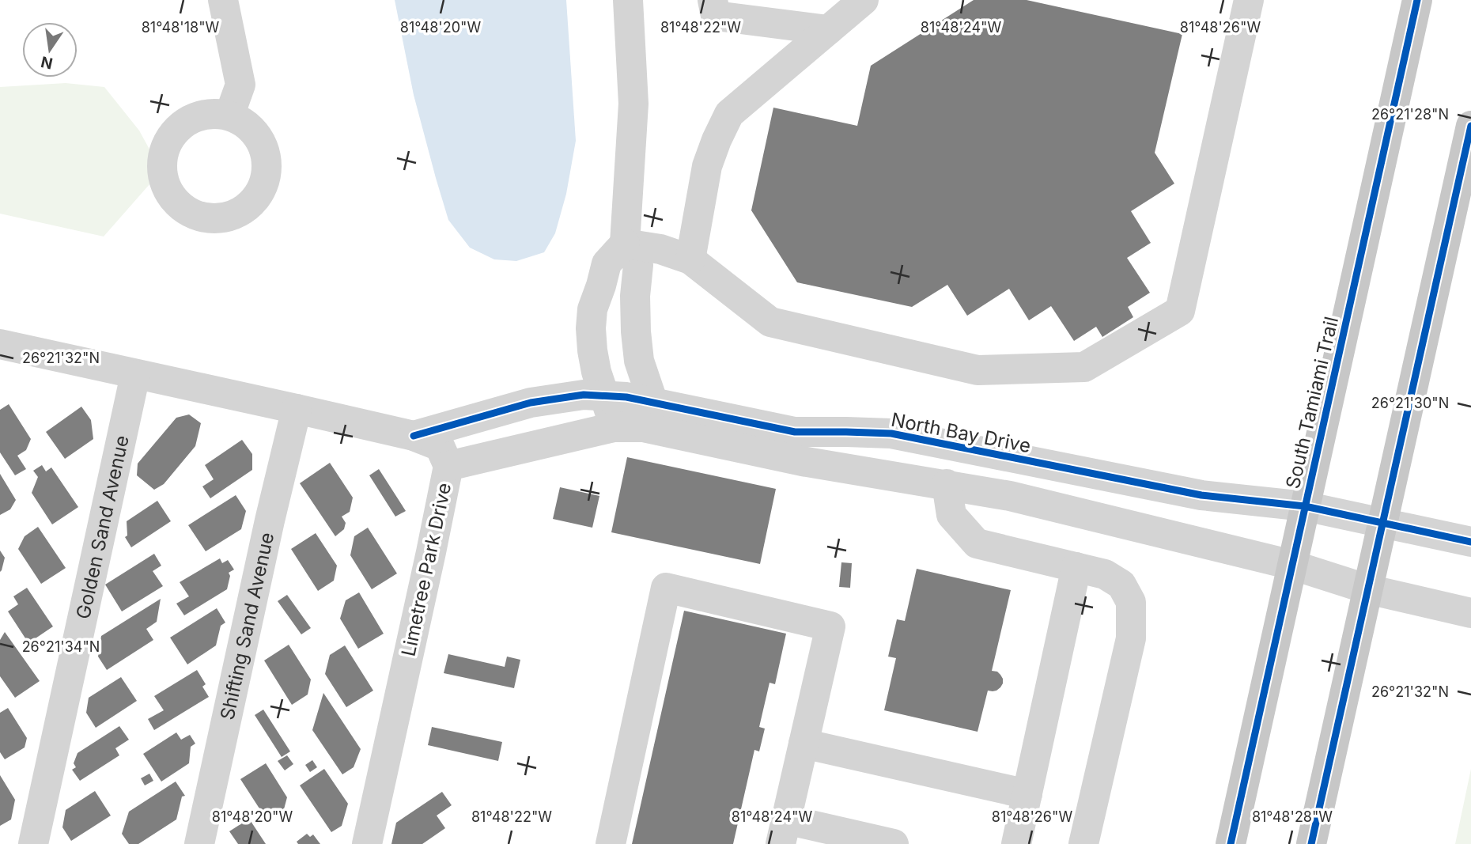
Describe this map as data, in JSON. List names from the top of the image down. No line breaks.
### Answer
{"streets":{"main road":["South Tamiami Trail"],"street":["North Bay Drive","Golden Sand Avenue","Limetree Park Drive","Shifting Sand Avenue"]},"crossings":[["South Tamiami Trail","North Bay Drive"],["North Bay Drive","Limetree Park Drive"],["Golden Sand Avenue","Limetree Park Drive"],["Limetree Park Drive","Shifting Sand Avenue"]],"north":"bottom","coordinates":["81°48'18\"W","81°48'20\"W","81°48'22\"W","81°48'24\"W","81°48'26\"W","26°21'28\"N","26°21'32\"N","26°21'30\"N","26°21'34\"N","81°48'28\"W"]}
